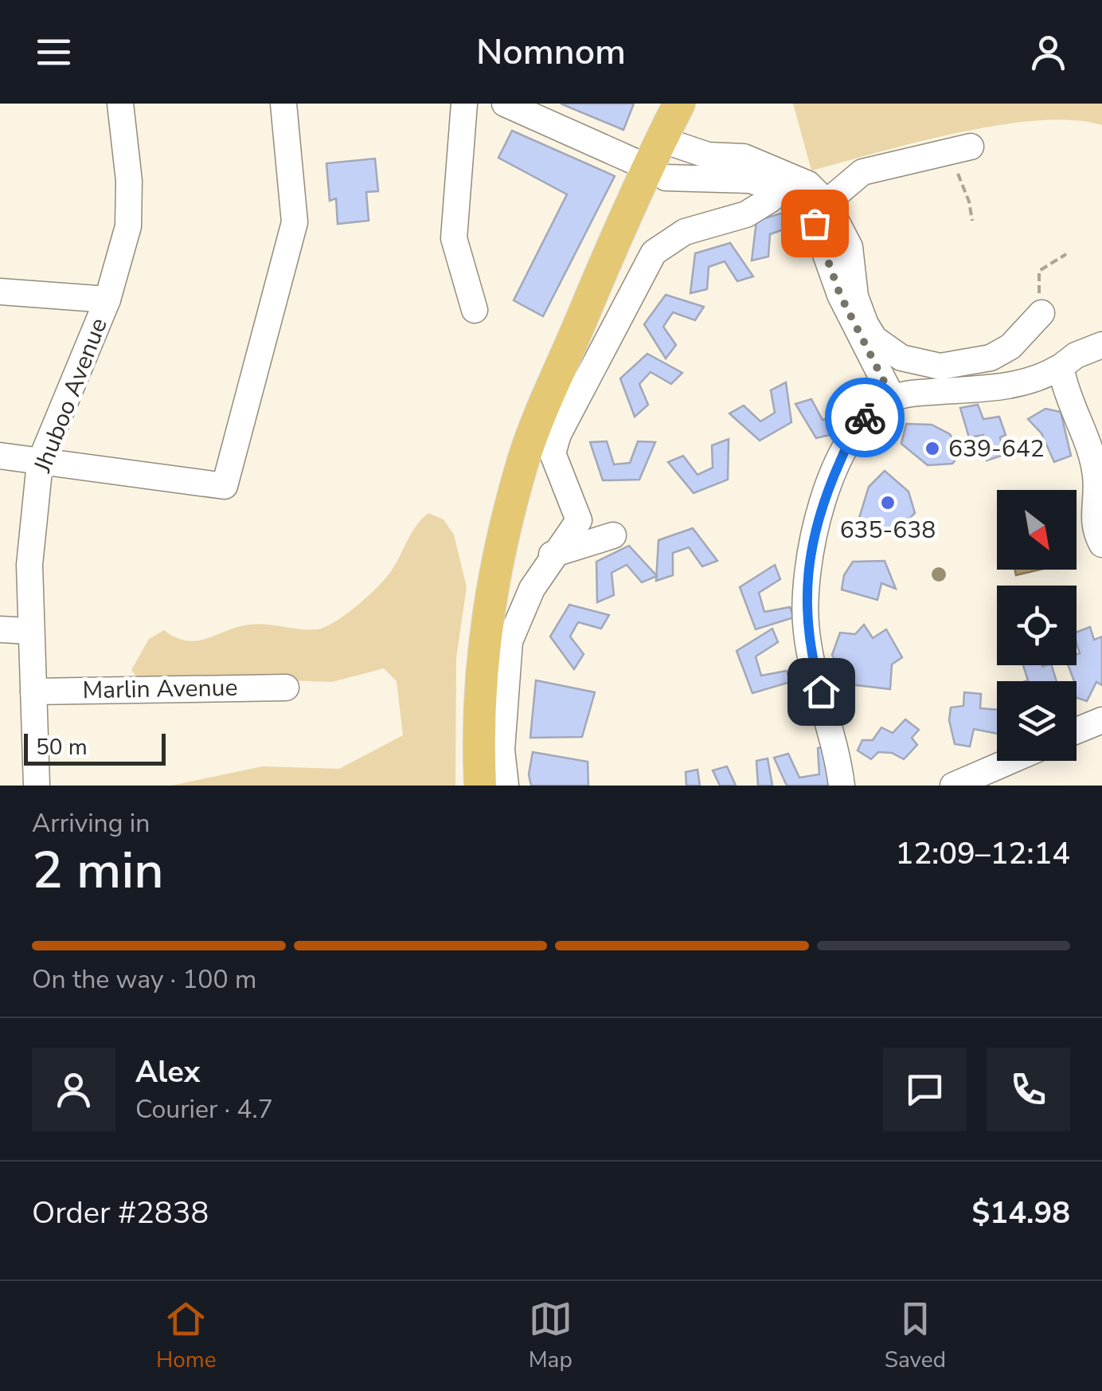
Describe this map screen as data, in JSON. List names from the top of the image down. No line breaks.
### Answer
{"streets":{"street":["Jhuboo Avenue","Marlin Avenue"]},"crossings":[["Jhuboo Avenue","Marlin Avenue"]],"places":["639-642","635-638"],"scale_bar":"50 m","north":"bottom right","page":{"header":"Nomnom","scale":"50 m","heading":["2 min","Arriving in","12:09–12:14"],"panel":["Alex","Courier · 4.7","Order #2838","$14.98"],"bar":"On the way · 100 m","tabs":["Home","Map","Saved"]}}
